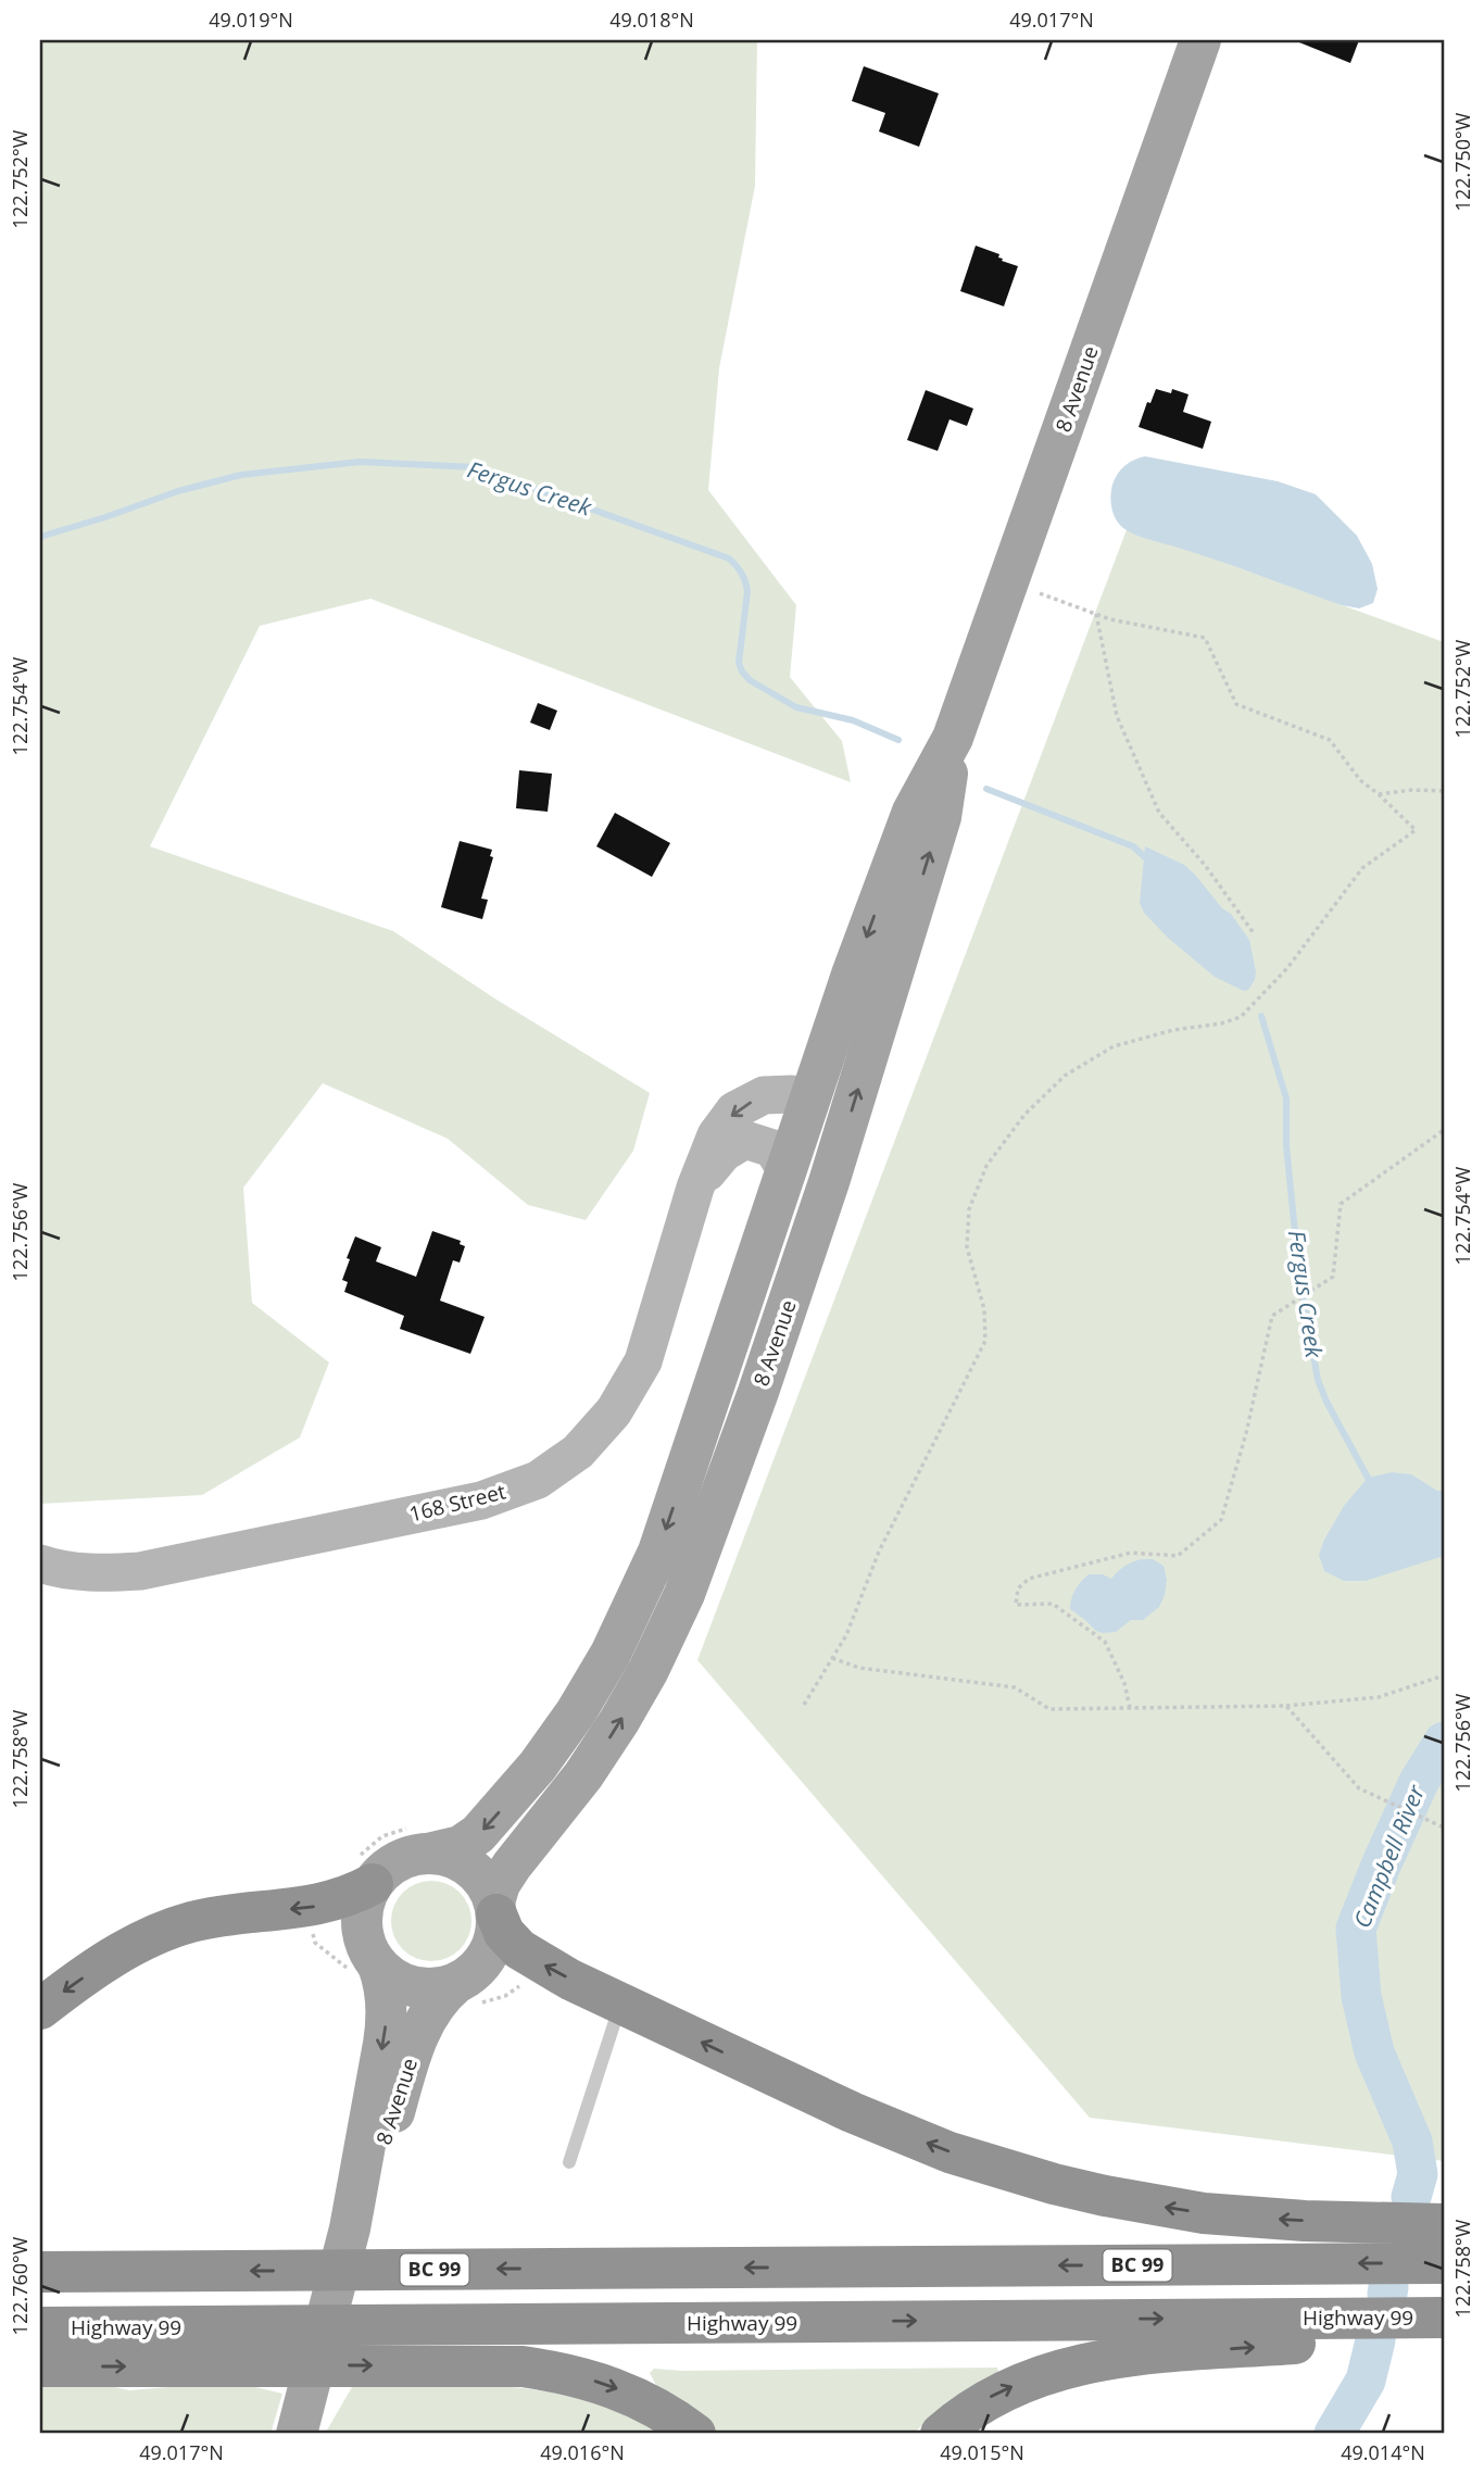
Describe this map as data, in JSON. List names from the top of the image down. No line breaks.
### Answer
{"streets":{"highway":["BC 99","Highway 99"],"main road":["8 Avenue","168 Street"]},"crossings":[["8 Avenue","168 Street"]],"water":["Fergus Creek","Campbell River"],"coordinates":["49.019°N","49.018°N","49.017°N","122.750°W","122.752°W","122.754°W","122.756°W","122.758°W","122.760°W","49.016°N","49.015°N","49.014°N"]}
